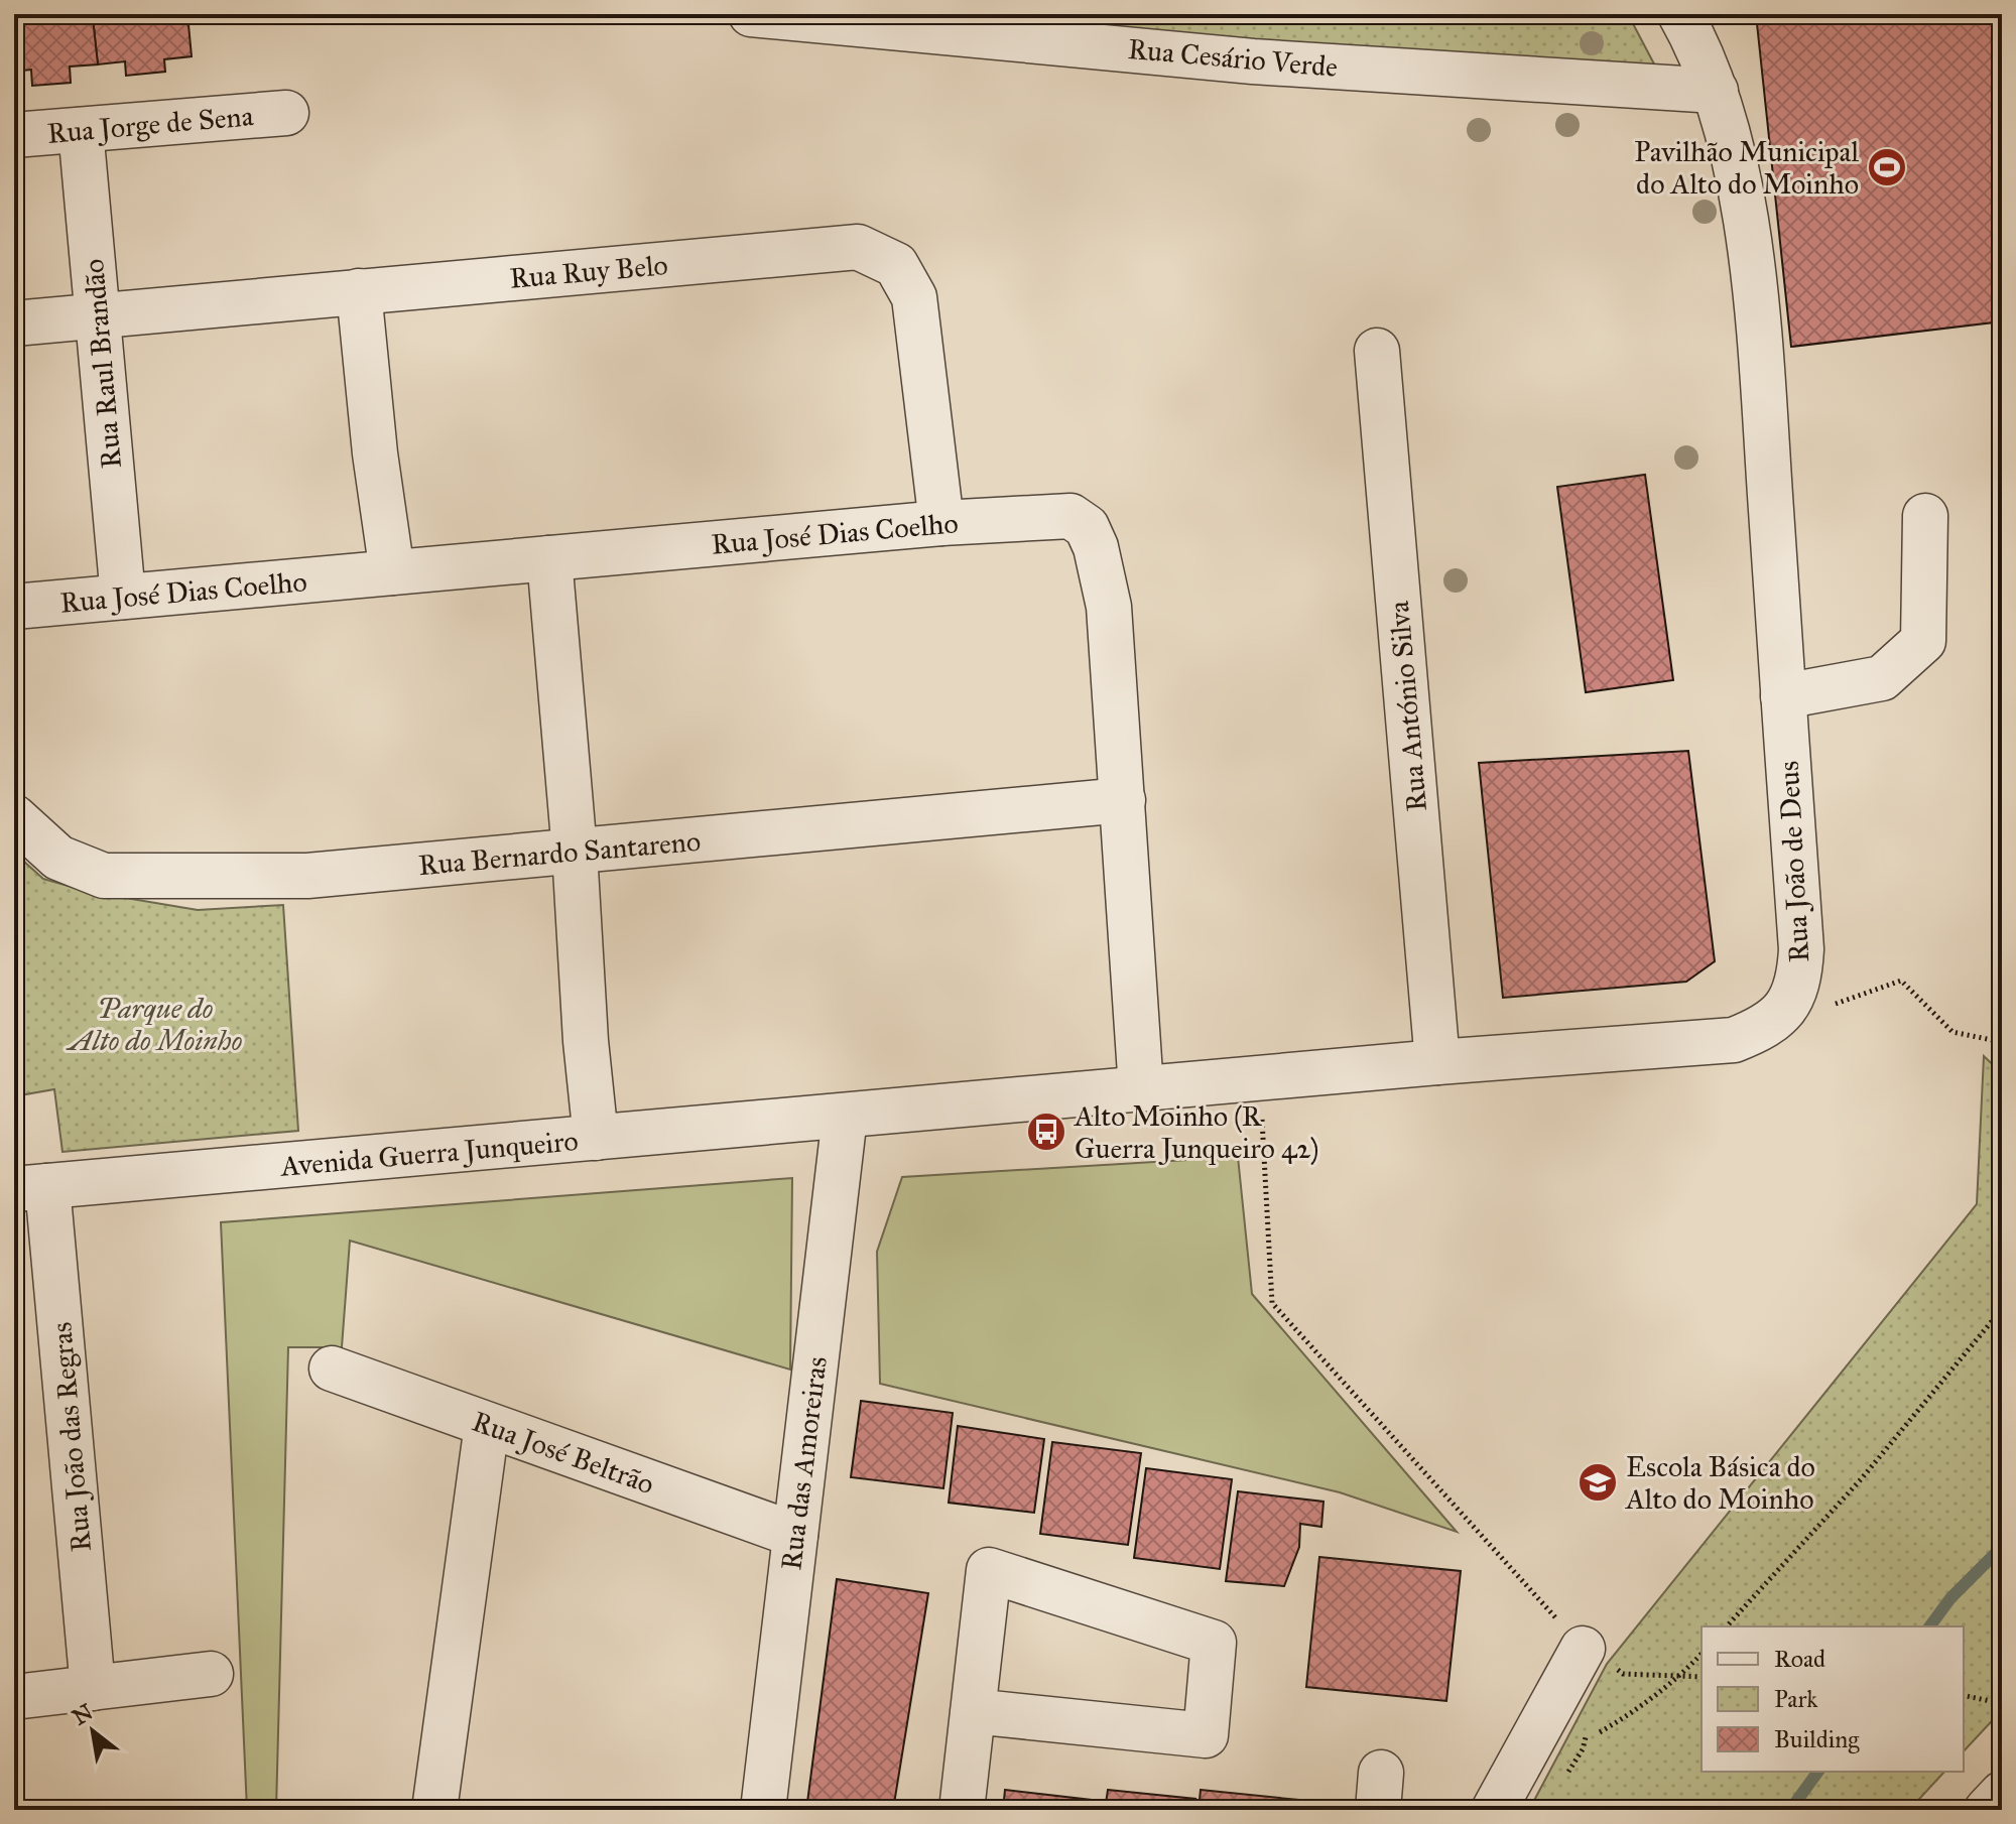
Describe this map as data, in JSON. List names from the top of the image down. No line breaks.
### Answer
{"streets":{"street":["Rua Cesário Verde","Rua Jorge de Sena","Rua Ruy Belo","Rua Raul Brandão","Rua José Dias Coelho","Rua António Silva","Rua Bernardo Santareno","Rua João de Deus","Avenida Guerra Junqueiro","Rua João das Regras","Rua José Beltrão","Rua das Amoreiras"]},"crossings":[["Rua Cesário Verde","Rua João de Deus"],["Rua Jorge de Sena","Rua Raul Brandão"],["Rua Ruy Belo","Rua Raul Brandão"],["Rua Ruy Belo","Rua José Dias Coelho"],["Rua Raul Brandão","Rua José Dias Coelho"],["Rua José Dias Coelho","Rua Bernardo Santareno"],["Rua José Dias Coelho","Rua João de Deus"],["Rua António Silva","Rua João de Deus"],["Rua João de Deus","Avenida Guerra Junqueiro"],["Rua João de Deus","Rua das Amoreiras"],["Avenida Guerra Junqueiro","Rua João das Regras"],["Avenida Guerra Junqueiro","Rua das Amoreiras"],["Rua José Beltrão","Rua das Amoreiras"]],"parks":["Parque do Alto do Moinho"],"places":{"sports":["Pavilhão Municipal do Alto do Moinho"],"bus stop":["Alto Moinho (R Guerra Junqueiro 42)"],"school or university":["Escola Básica do Alto do Moinho"]},"legend":["Road","Park","Building"],"north":"top left"}
